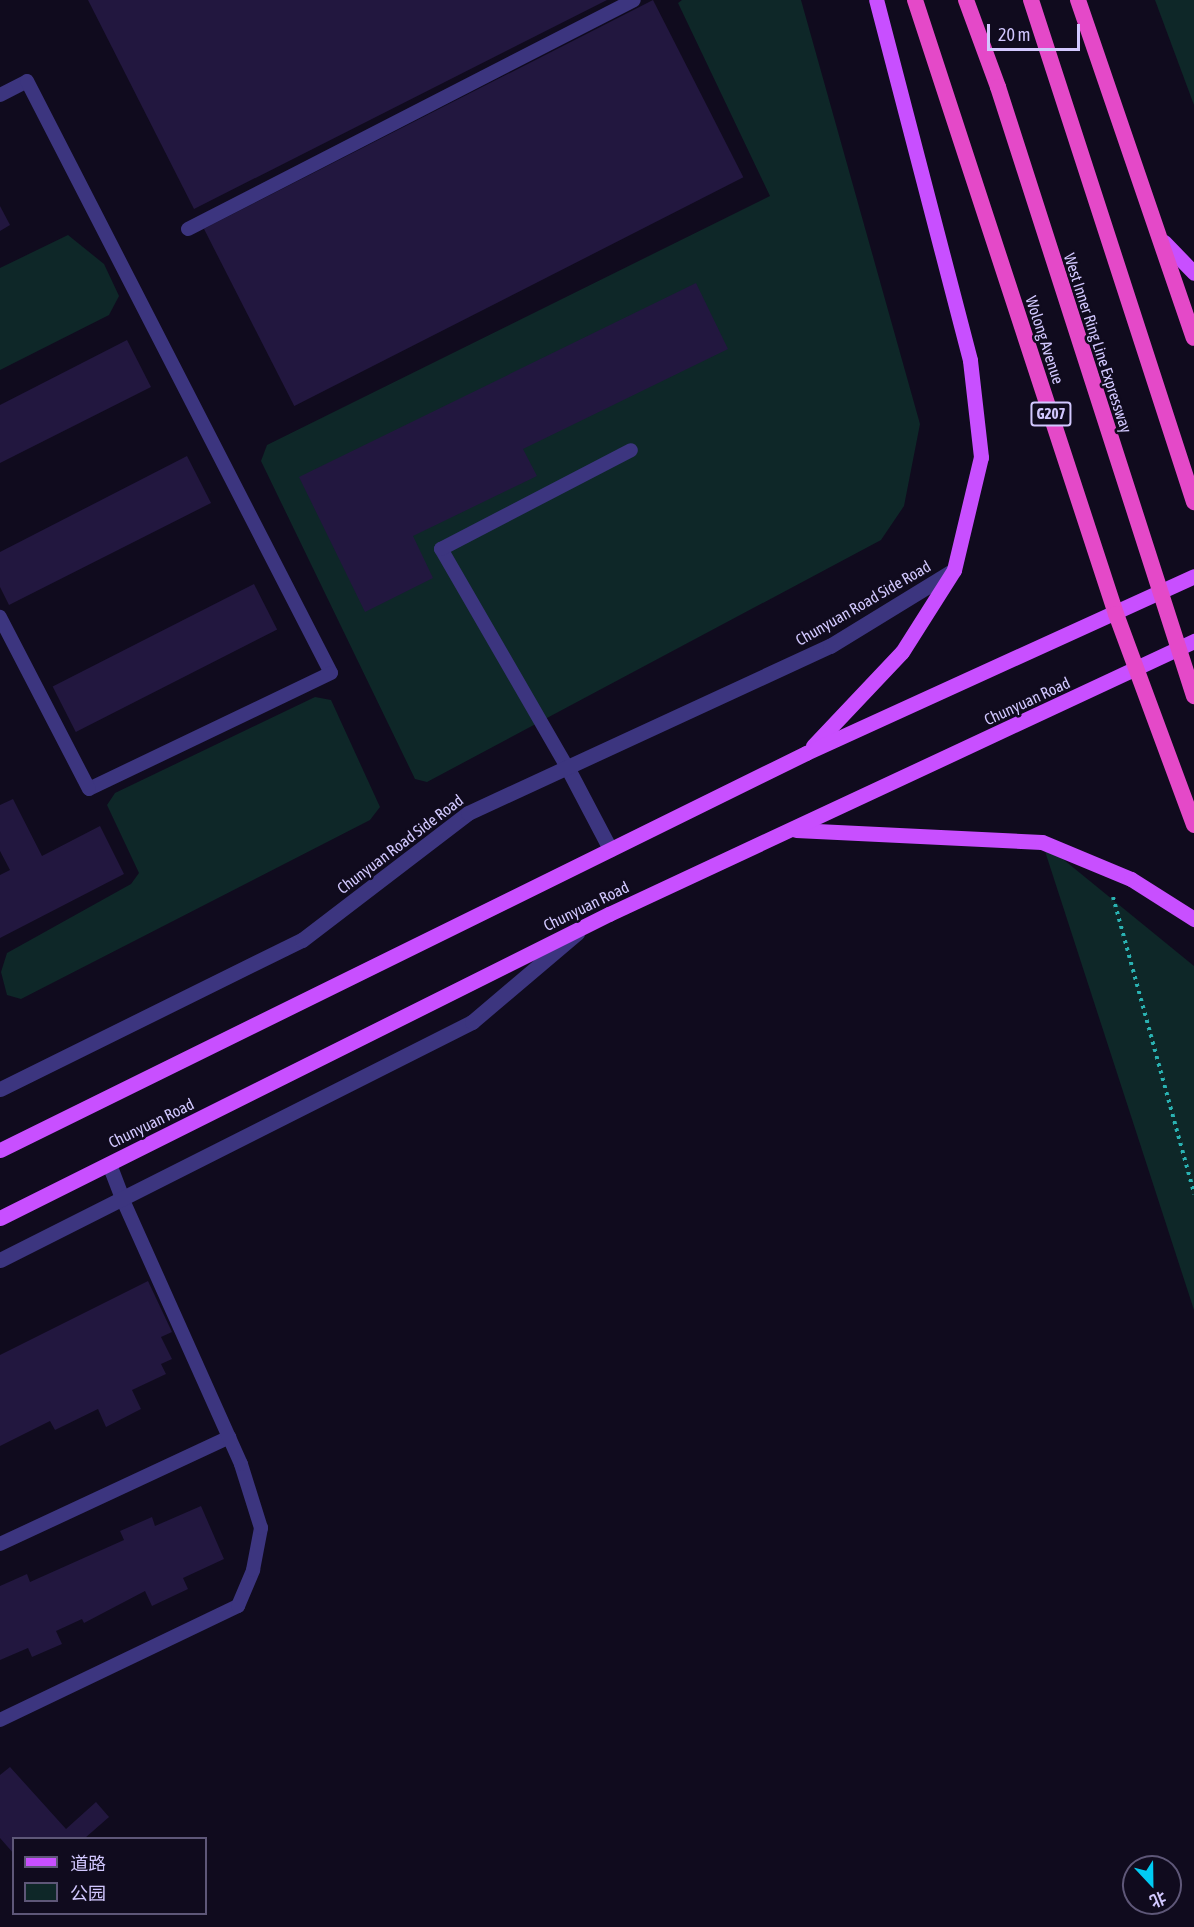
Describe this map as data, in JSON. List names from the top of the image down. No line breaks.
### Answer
{"streets":{"highway":["Wolong Avenue","West Inner Ring Line Expressway","G207"],"main road":["Chunyuan Road"],"street":["Chunyuan Road Side Road"]},"crossings":[["Wolong Avenue","Chunyuan Road"]],"legend":["道路","公园"],"scale_bar":"20 m","north":"bottom"}
